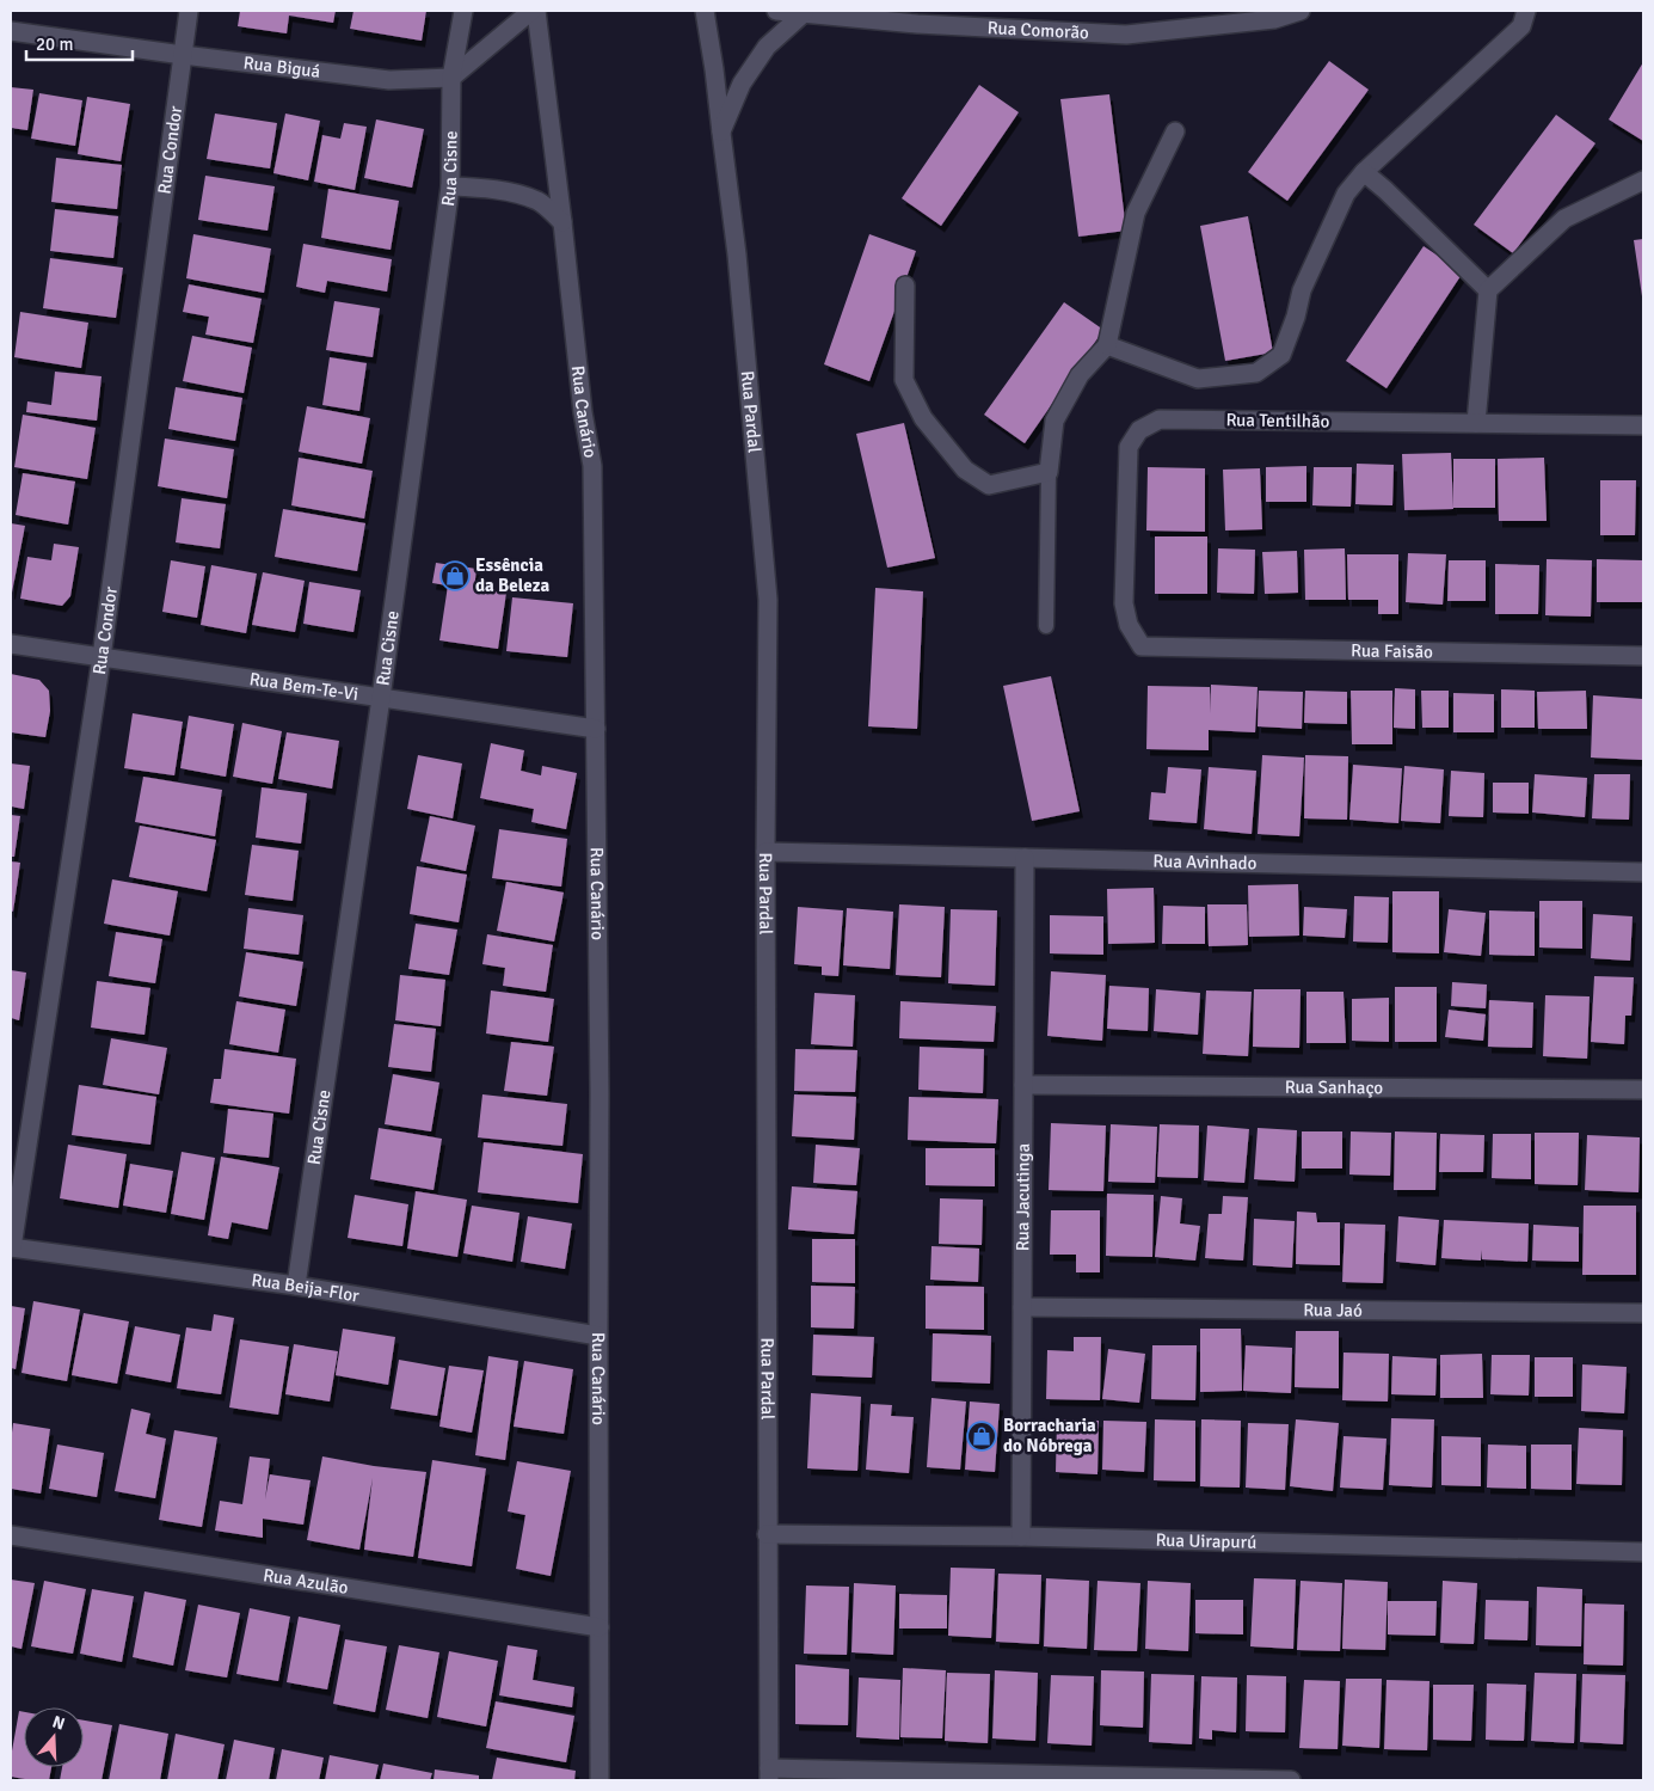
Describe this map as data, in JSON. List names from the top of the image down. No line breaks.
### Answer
{"streets":{"street":["Rua Comorão","Rua Biguá","Rua Condor","Rua Cisne","Rua Canário","Rua Pardal","Rua Tentilhão","Rua Faisão","Rua Bem-Te-Vi","Rua Avinhado","Rua Sanhaço","Rua Jacutinga","Rua Beija-Flor","Rua Jaó","Rua Uirapurú","Rua Azulão"]},"crossings":[["Rua Biguá","Rua Condor"],["Rua Biguá","Rua Cisne"],["Rua Condor","Rua Bem-Te-Vi"],["Rua Condor","Rua Beija-Flor"],["Rua Cisne","Rua Bem-Te-Vi"],["Rua Cisne","Rua Beija-Flor"],["Rua Canário","Rua Bem-Te-Vi"],["Rua Canário","Rua Beija-Flor"],["Rua Canário","Rua Azulão"],["Rua Pardal","Rua Avinhado"],["Rua Pardal","Rua Uirapurú"],["Rua Tentilhão","Rua Faisão"],["Rua Avinhado","Rua Jacutinga"],["Rua Sanhaço","Rua Jacutinga"],["Rua Jacutinga","Rua Jaó"],["Rua Jacutinga","Rua Uirapurú"]],"places":{"shop":["Essência da Beleza","Borracharia do Nóbrega"]},"scale_bar":"20 m","north":"top"}
